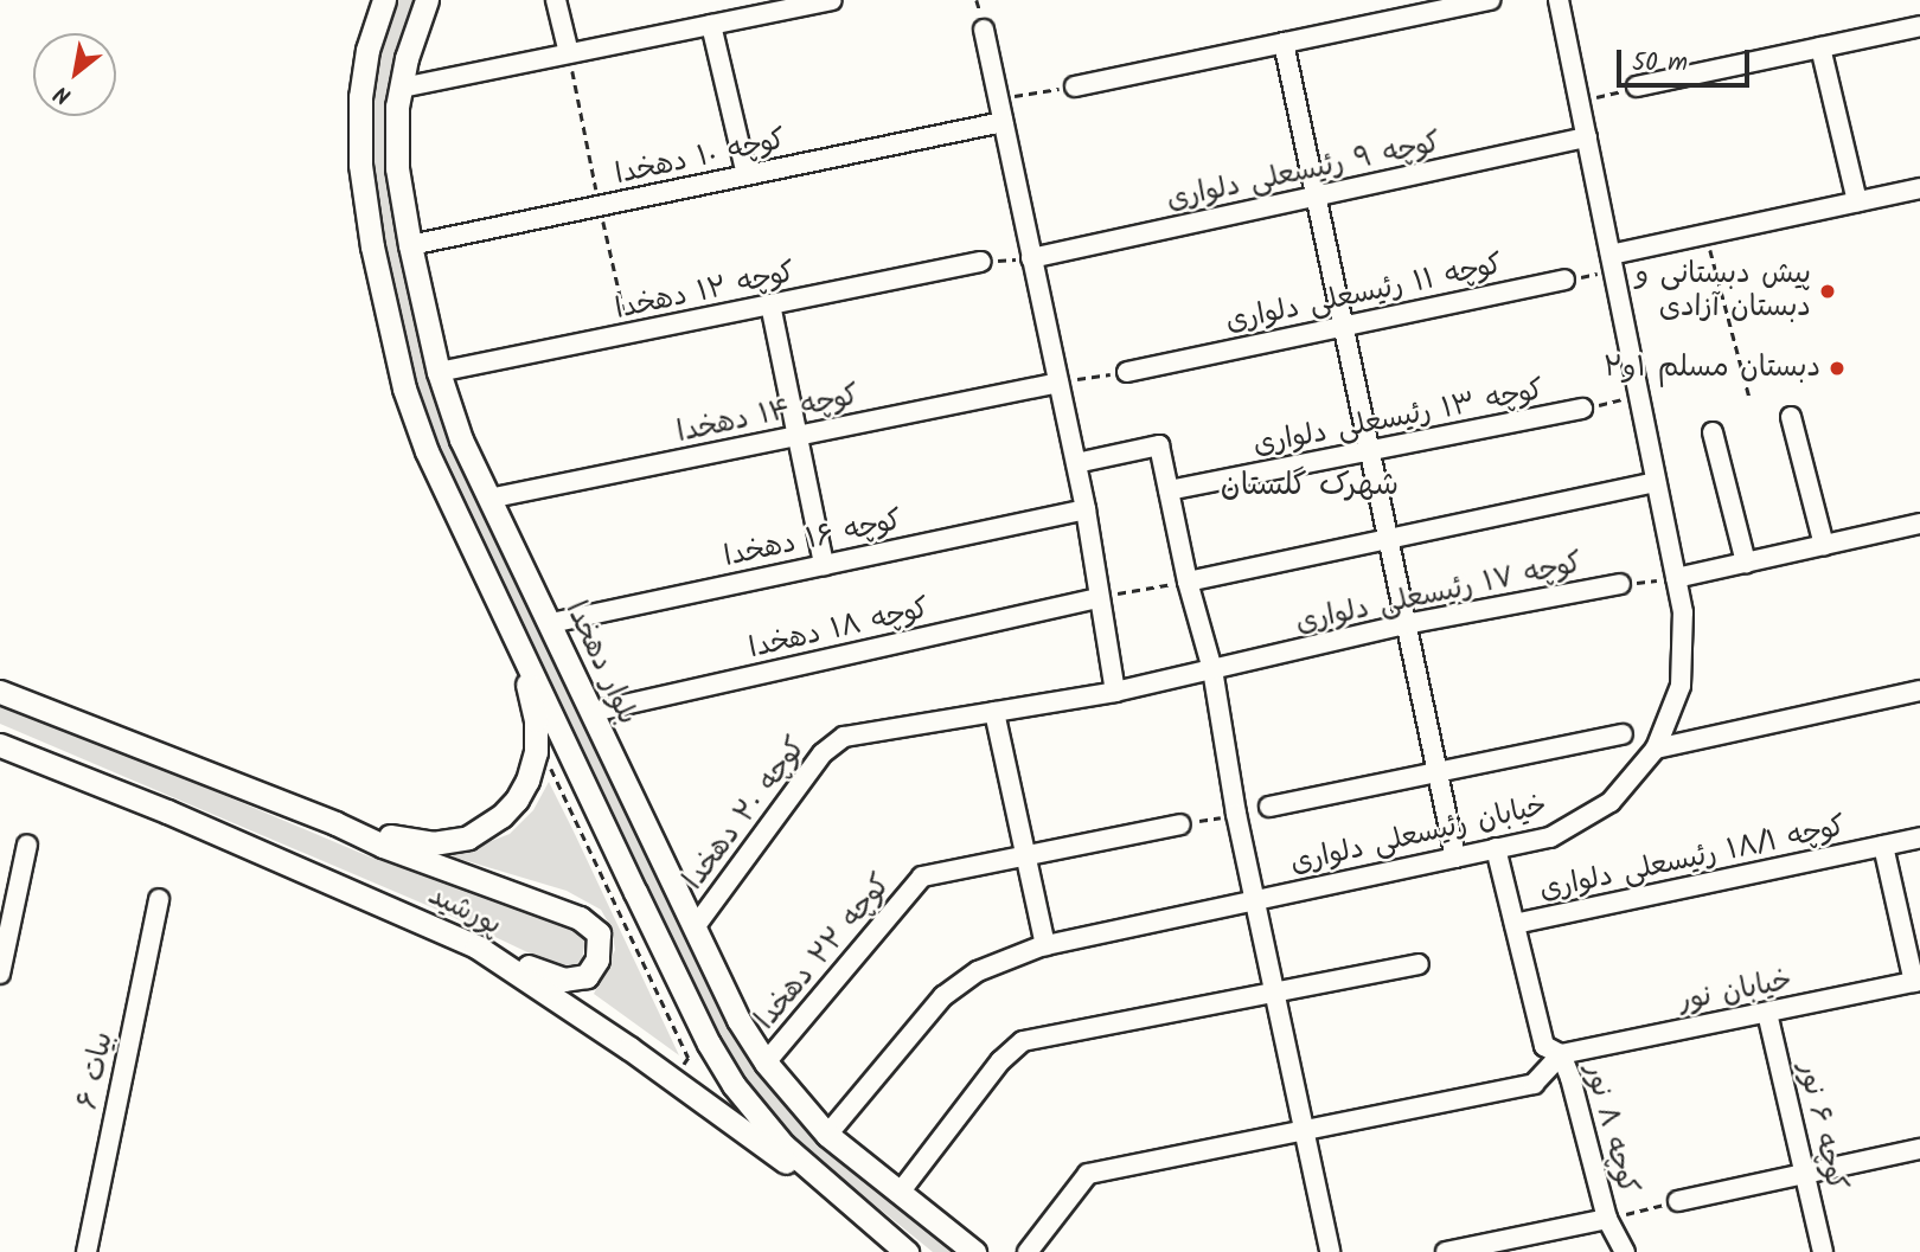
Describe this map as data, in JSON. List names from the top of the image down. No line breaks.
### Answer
{"streets":{"main road":["بلوار دهخدا","پورشید"],"street":["کوچه ۱۰ دهخدا","کوچه ۹ رئیسعلی دلواری","کوچه ۱۲ دهخدا","کوچه ۱۱ رئیسعلی دلواری","کوچه ۱۴ دهخدا","کوچه ۱۳ رئیسعلی دلواری","کوچه ۱۶ دهخدا","کوچه ۱۷ رئیسعلی دلواری","کوچه ۱۸ دهخدا","کوچه ۲۰ دهخدا","خیابان رئیسعلی دلواری","کوچه ۱۸/۱ رئیسعلی دلواری","کوچه ۲۲ دهخدا","خیابان نور","بیات ۶","کوچه ۶ نور","کوچه ۸ نور"]},"crossings":[["کوچه ۱۰ دهخدا","بلوار دهخدا"],["کوچه ۹ رئیسعلی دلواری","خیابان رئیسعلی دلواری"],["کوچه ۱۲ دهخدا","بلوار دهخدا"],["کوچه ۱۴ دهخدا","بلوار دهخدا"],["کوچه ۱۳ رئیسعلی دلواری","خیابان رئیسعلی دلواری"],["کوچه ۱۶ دهخدا","بلوار دهخدا"],["کوچه ۱۷ رئیسعلی دلواری","کوچه ۲۰ دهخدا"],["کوچه ۱۷ رئیسعلی دلواری","خیابان رئیسعلی دلواری"],["کوچه ۱۸ دهخدا","بلوار دهخدا"],["بلوار دهخدا","کوچه ۲۰ دهخدا"],["بلوار دهخدا","خیابان رئیسعلی دلواری"],["بلوار دهخدا","کوچه ۲۲ دهخدا"],["خیابان رئیسعلی دلواری","کوچه ۸ نور"],["کوچه ۱۸/۱ رئیسعلی دلواری","کوچه ۸ نور"],["خیابان نور","کوچه ۶ نور"],["خیابان نور","کوچه ۸ نور"]],"districts":["شهرک گلستان"],"places":["پیش دبستانی و دبستان آزادی","دبستان مسلم ۱و۲"],"scale_bar":"50 m","north":"bottom left"}
